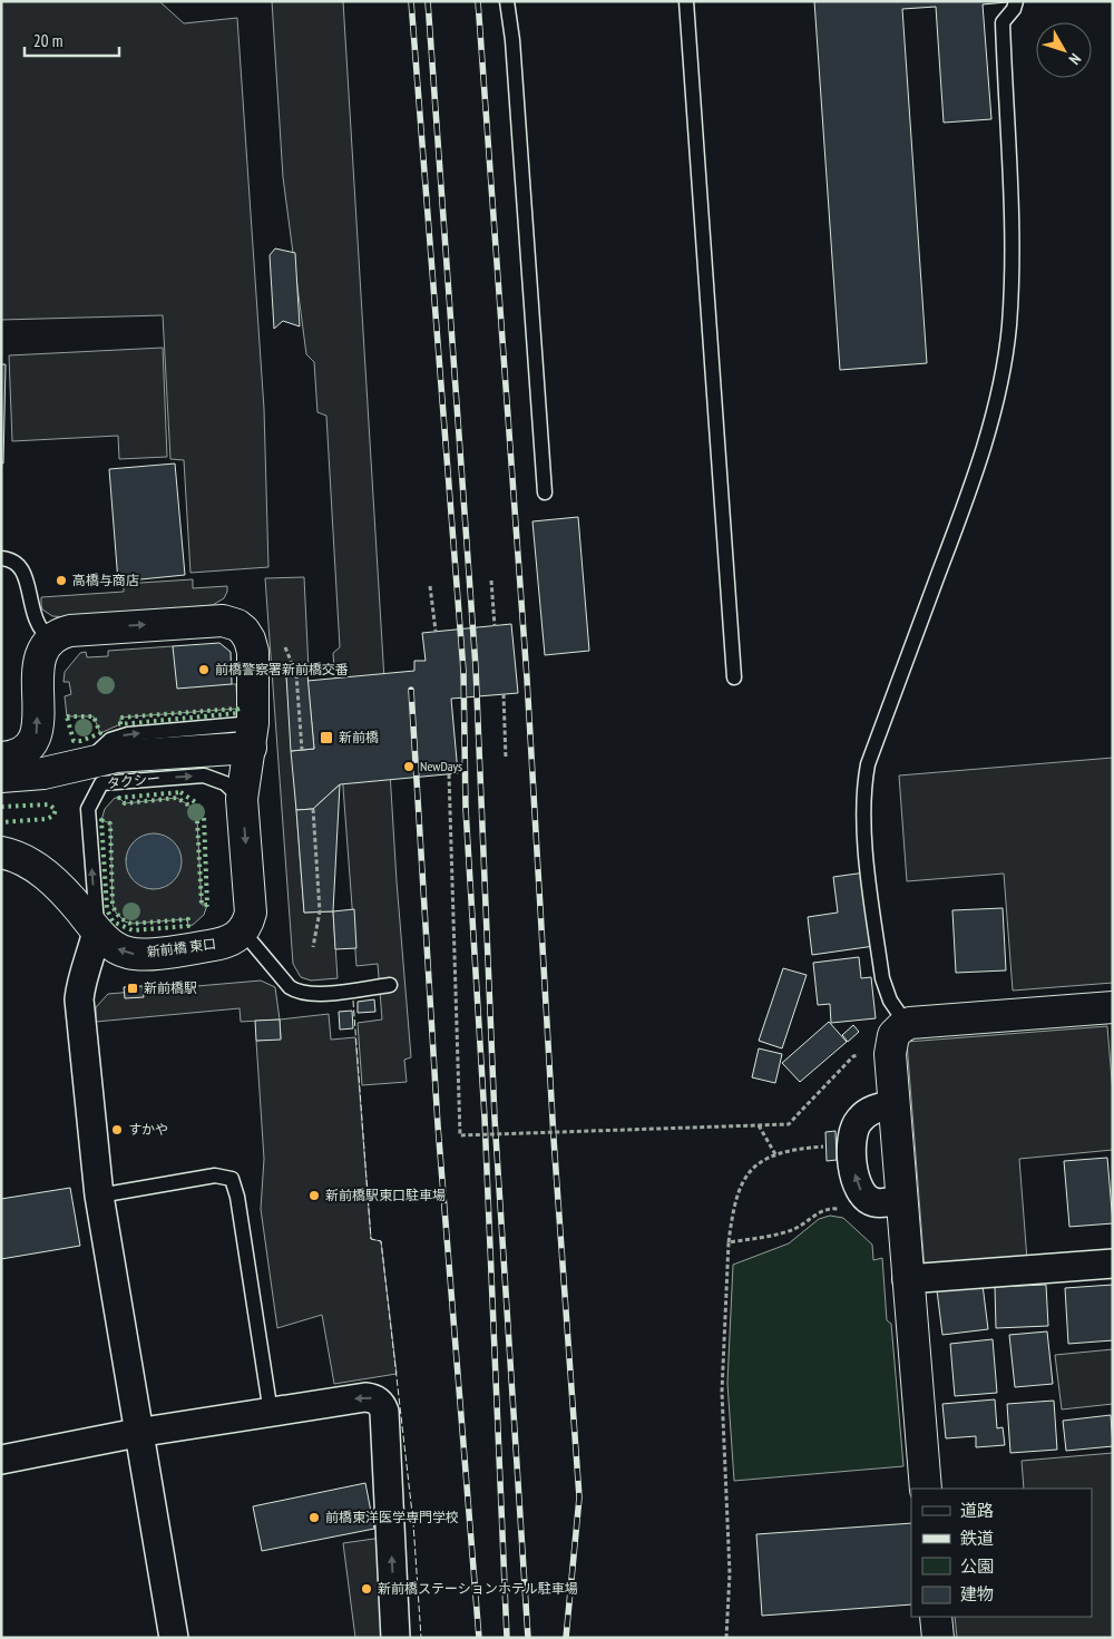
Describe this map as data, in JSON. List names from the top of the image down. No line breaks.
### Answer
{"streets":{"main road":["新前橋 東口"],"lane":["タクシー"]},"crossings":[["タクシー","新前橋 東口"]],"one_way":["新前橋 東口"],"places":{"other":["高橋与商店","前橋警察署新前橋交番","NewDays","すかや","新前橋駅東口駐車場","前橋東洋医学専門学校","新前橋ステーションホテル駐車場"],"transit":["新前橋","新前橋駅"]},"legend":["道路","鉄道","公園","建物"],"scale_bar":"20 m","north":"bottom right"}
